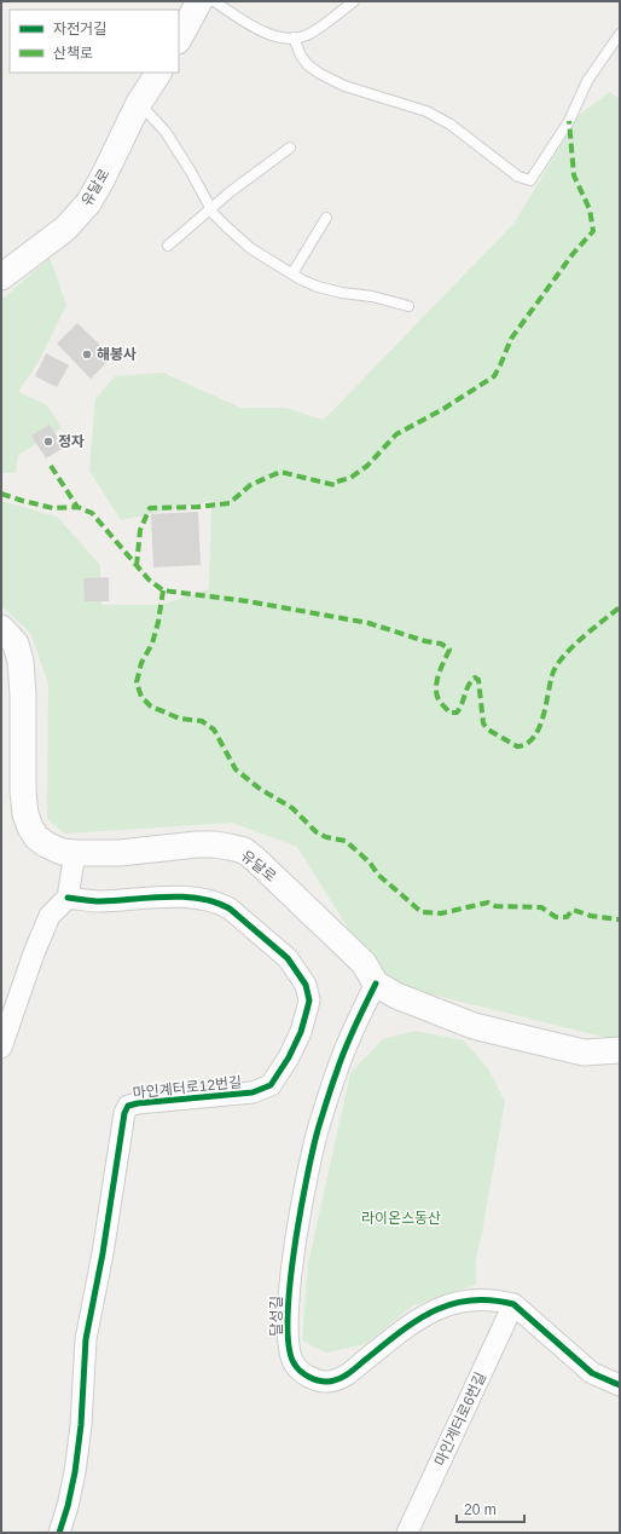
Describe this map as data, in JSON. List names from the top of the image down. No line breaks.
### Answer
{"streets":{"street":["유달로","마인계터로12번길","달성길","마인계터로6번길"]},"crossings":[["유달로","달성길"],["달성길","마인계터로6번길"]],"parks":["라이온스동산"],"places":["해봉사","정자"],"legend":["자전거길","산책로"],"scale_bar":"20 m"}
